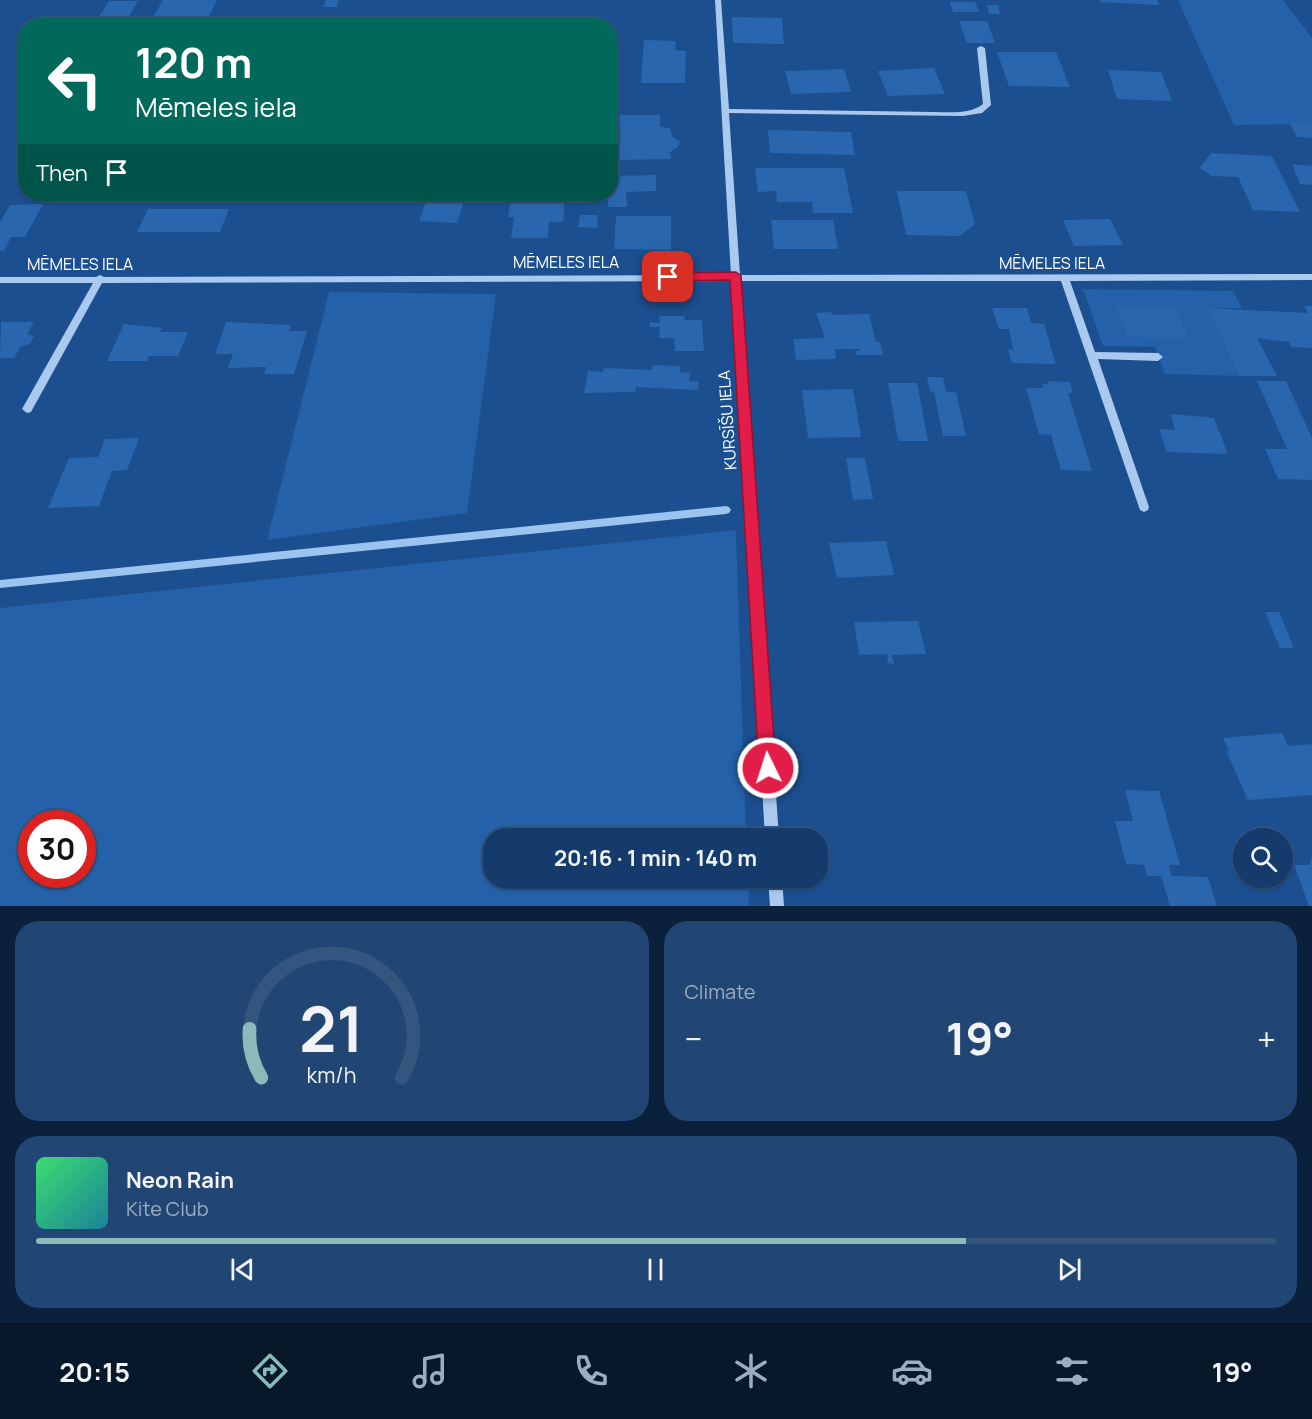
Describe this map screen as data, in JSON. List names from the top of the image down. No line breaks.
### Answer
{"streets":{"street":["MĒMELES IELA","KURSĪŠU IELA"]},"crossings":[["MĒMELES IELA","KURSĪŠU IELA"]],"page":{"turn":["120 m","Mēmeles iela"],"then":"Then","limit":"30","trip":"20:16 · 1 min · 140 m","tile":"Climate","heat":["−","19°","+"],"song":["Neon Rain","Kite Club"],"tabs":["20:15","19°"],"gauge":["21","km/h"]}}
